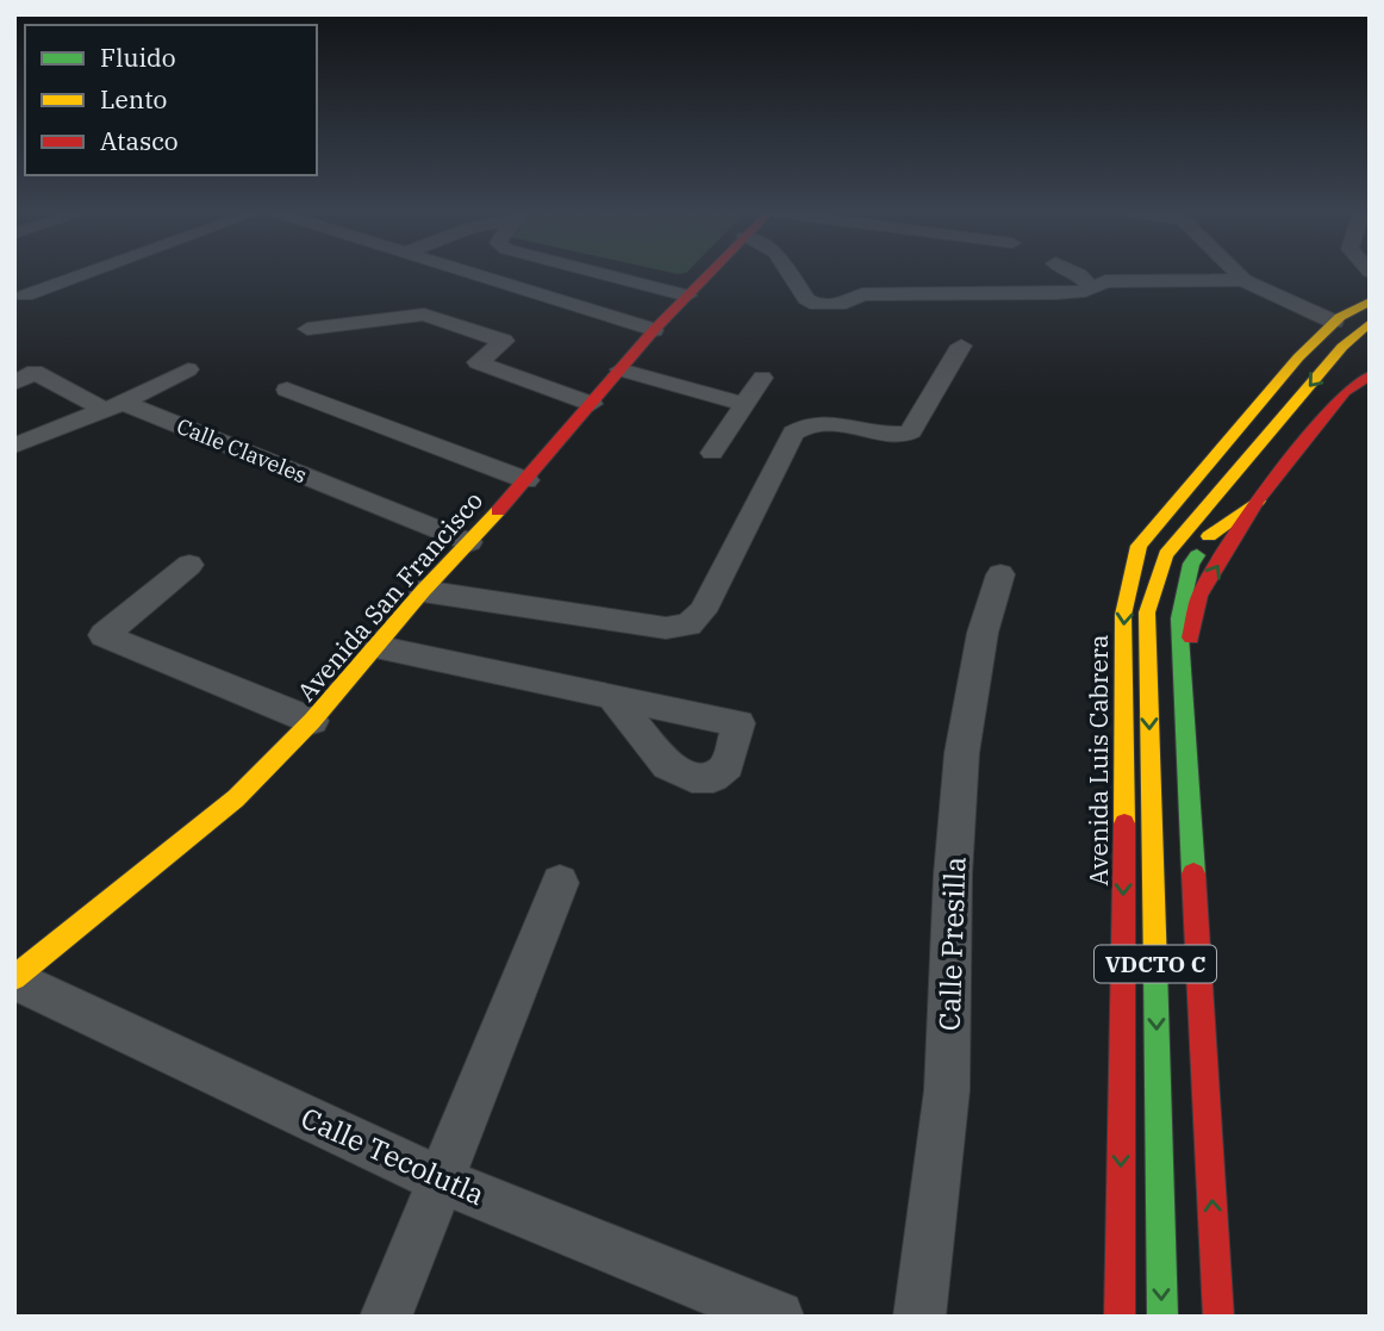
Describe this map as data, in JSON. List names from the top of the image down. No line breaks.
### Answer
{"streets":{"main road":["Avenida San Francisco","Avenida Luis Cabrera","VDCTO C"],"street":["Calle Claveles","Calle Presilla","Calle Tecolutla"]},"crossings":[["Calle Claveles","Avenida San Francisco"],["Avenida San Francisco","Calle Tecolutla"]],"legend":["Fluido","Lento","Atasco"]}
